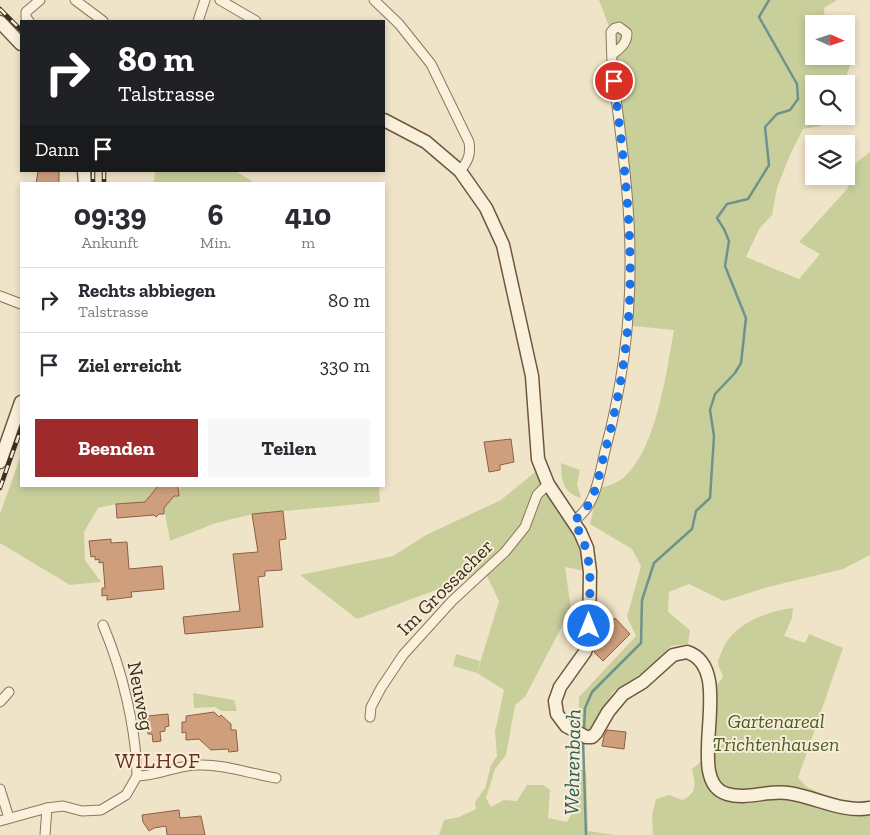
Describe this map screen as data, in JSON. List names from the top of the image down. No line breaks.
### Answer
{"streets":{"street":["Im Grossacher","Neuweg"]},"districts":["WILHOF"],"water":["Wehrenbach"],"parks":["Gartenareal Trichtenhausen"],"north":"right","page":{"turn":["80 m","Talstrasse"],"then":"Dann","eta":["09:39","Ankunft","6","Min.","410","m"],"list":[{"name":"Rechts abbiegen","note":"Talstrasse","value":"80 m"},{"name":"Ziel erreicht","value":"330 m"}],"buttons":["Beenden","Teilen"]}}
